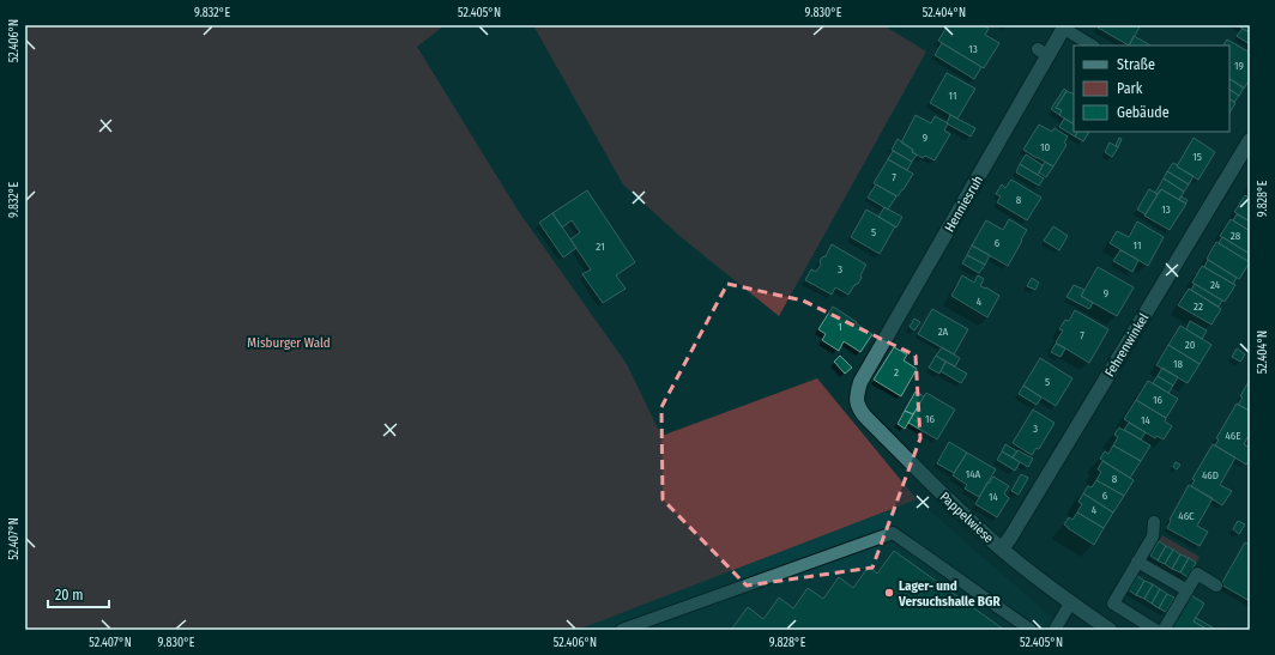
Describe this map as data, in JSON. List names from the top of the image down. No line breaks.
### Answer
{"streets":{"street":["Henniesruh","Fehrenwinkel","Pappelwiese"]},"crossings":[["Henniesruh","Pappelwiese"],["Fehrenwinkel","Pappelwiese"]],"parks":["Misburger Wald"],"places":["Lager- und Versuchshalle BGR"],"house_numbers":["13","19","11","9","10","15","7","8","13","5","28","6","11","21","3","24","9","4","22","1","2A","7","20","18","2","5","16","16","14","3","46E","14A","46D","8","6","14","4","46C"],"legend":["Straße","Park","Gebäude"],"scale_bar":"20 m","coordinates":["9.832°E","52.405°N","9.830°E","52.404°N","52.406°N","9.828°E","52.407°N"]}
